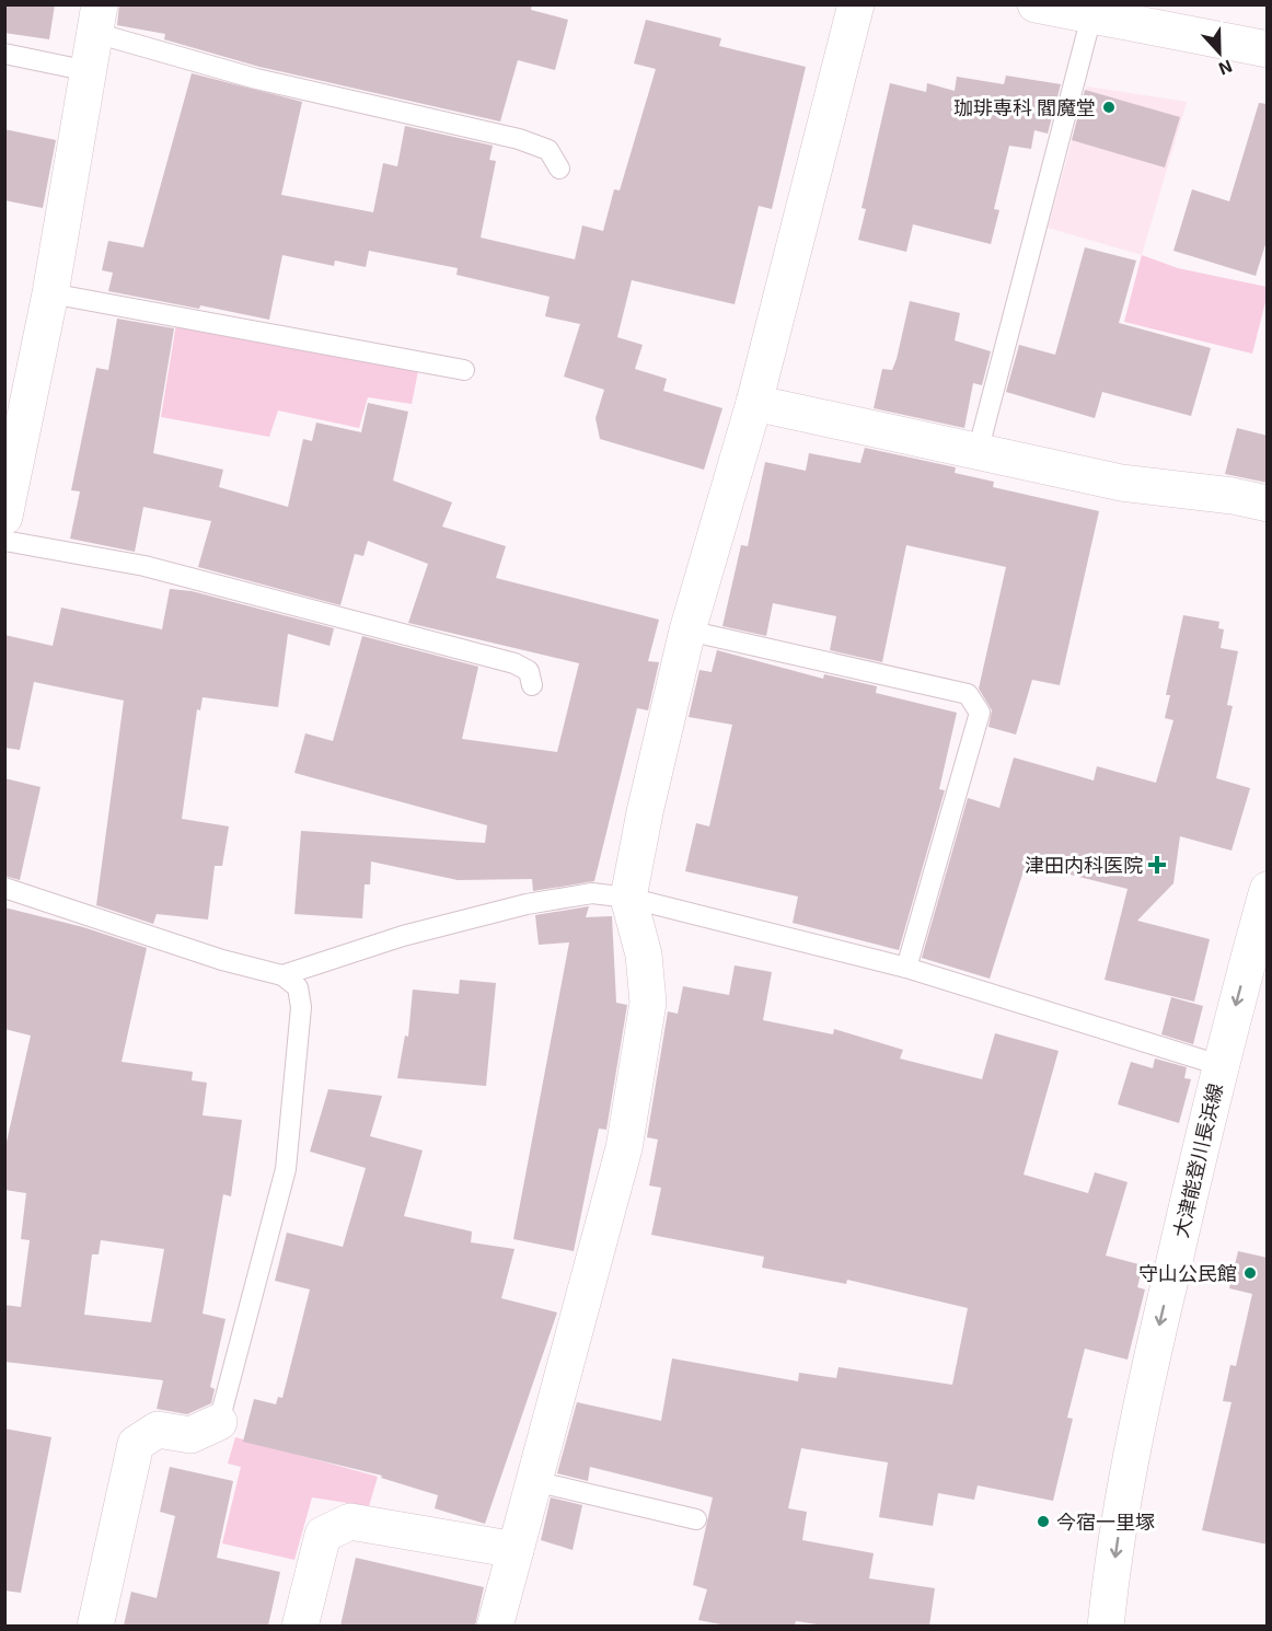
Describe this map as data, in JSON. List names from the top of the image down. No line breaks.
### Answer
{"streets":{"street":["大津能登川長浜線"]},"one_way":["大津能登川長浜線"],"places":{"other":["珈琲専科 閻魔堂","守山公民館","今宿一里塚"],"health":["津田内科医院"]},"north":"bottom"}
